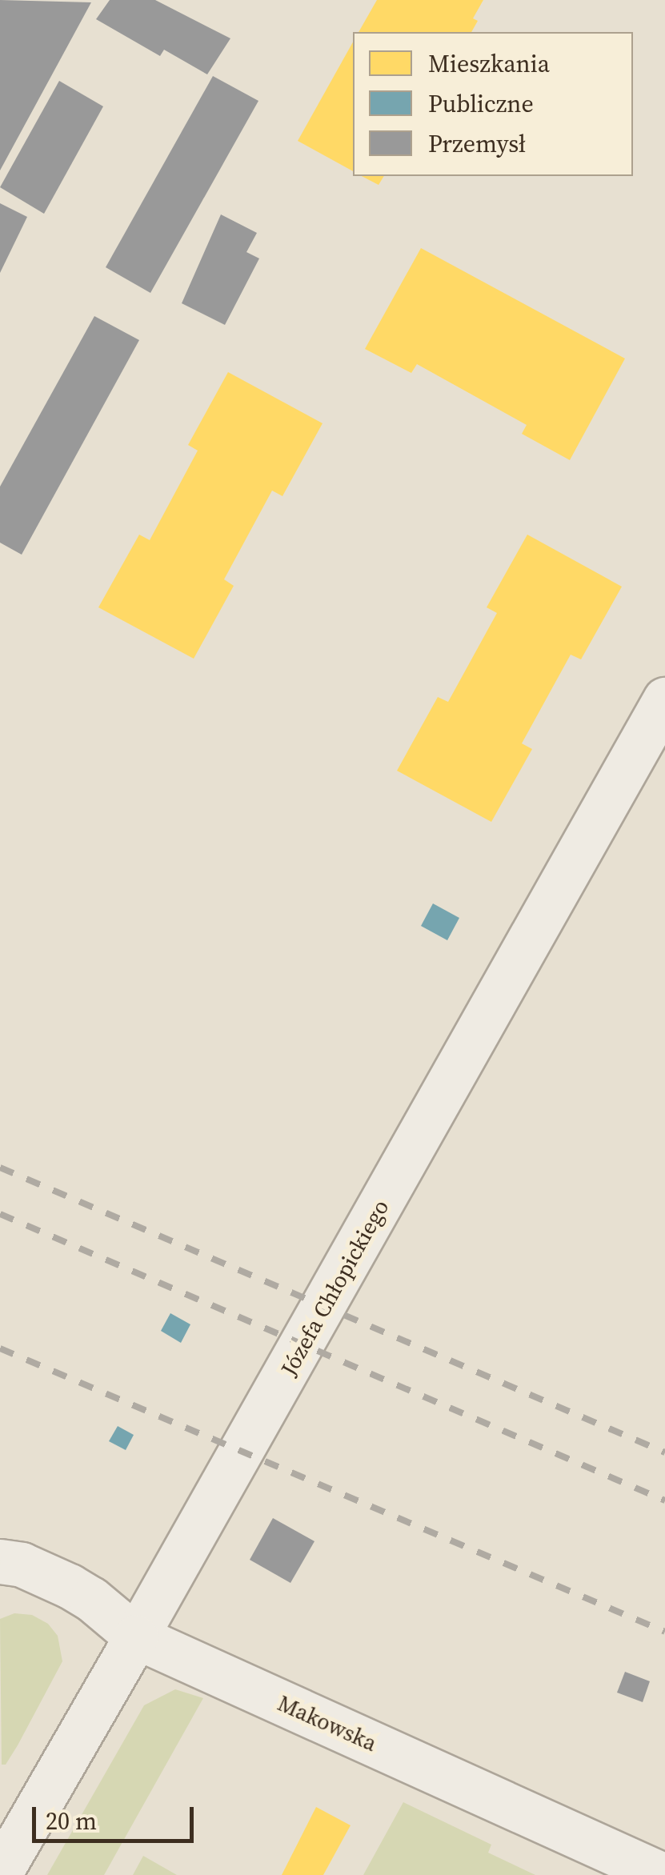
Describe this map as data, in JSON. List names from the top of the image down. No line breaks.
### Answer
{"streets":{"street":["Józefa Chłopickiego","Makowska"]},"crossings":[["Józefa Chłopickiego","Makowska"]],"legend":["Mieszkania","Publiczne","Przemysł"],"scale_bar":"20 m"}
